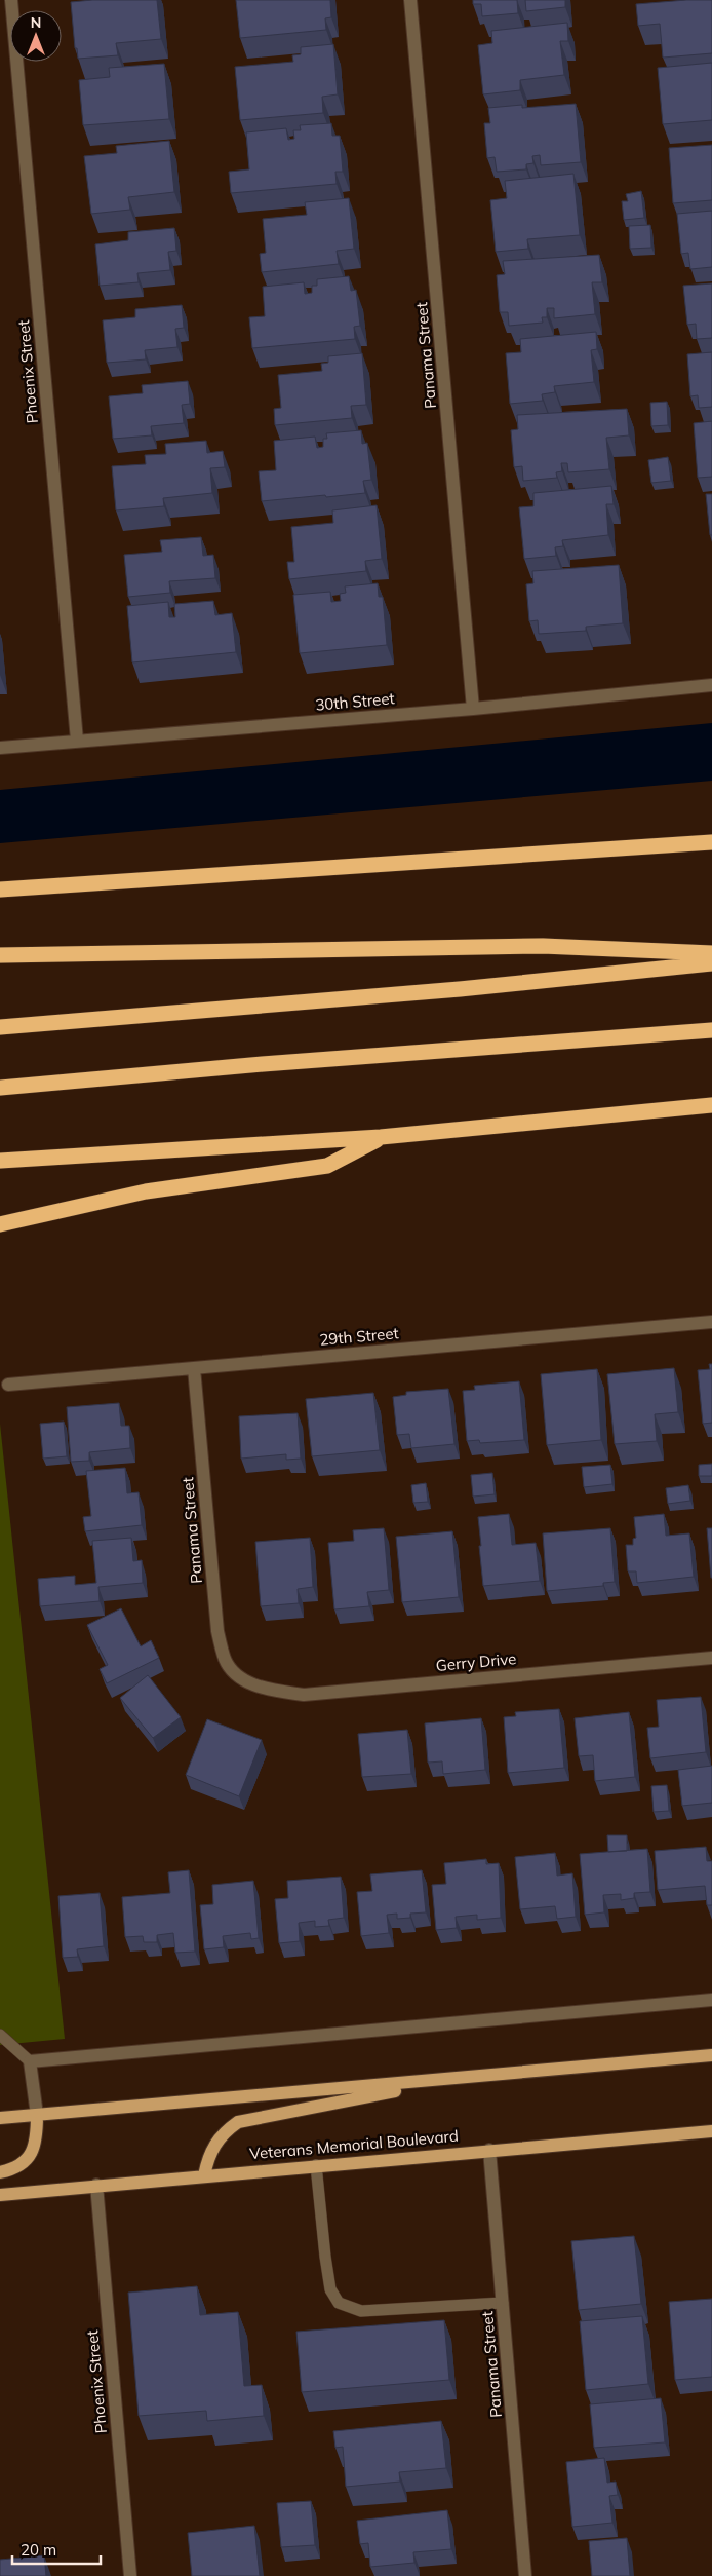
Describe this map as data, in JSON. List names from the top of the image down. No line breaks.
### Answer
{"streets":{"main road":["Veterans Memorial Boulevard"],"street":["Panama Street","Phoenix Street","30th Street","29th Street","Gerry Drive"]},"crossings":[["Panama Street","30th Street"],["Panama Street","29th Street"],["Panama Street","Gerry Drive"],["Panama Street","Veterans Memorial Boulevard"],["Phoenix Street","30th Street"],["Phoenix Street","Veterans Memorial Boulevard"]],"scale_bar":"20 m","north":"top"}
